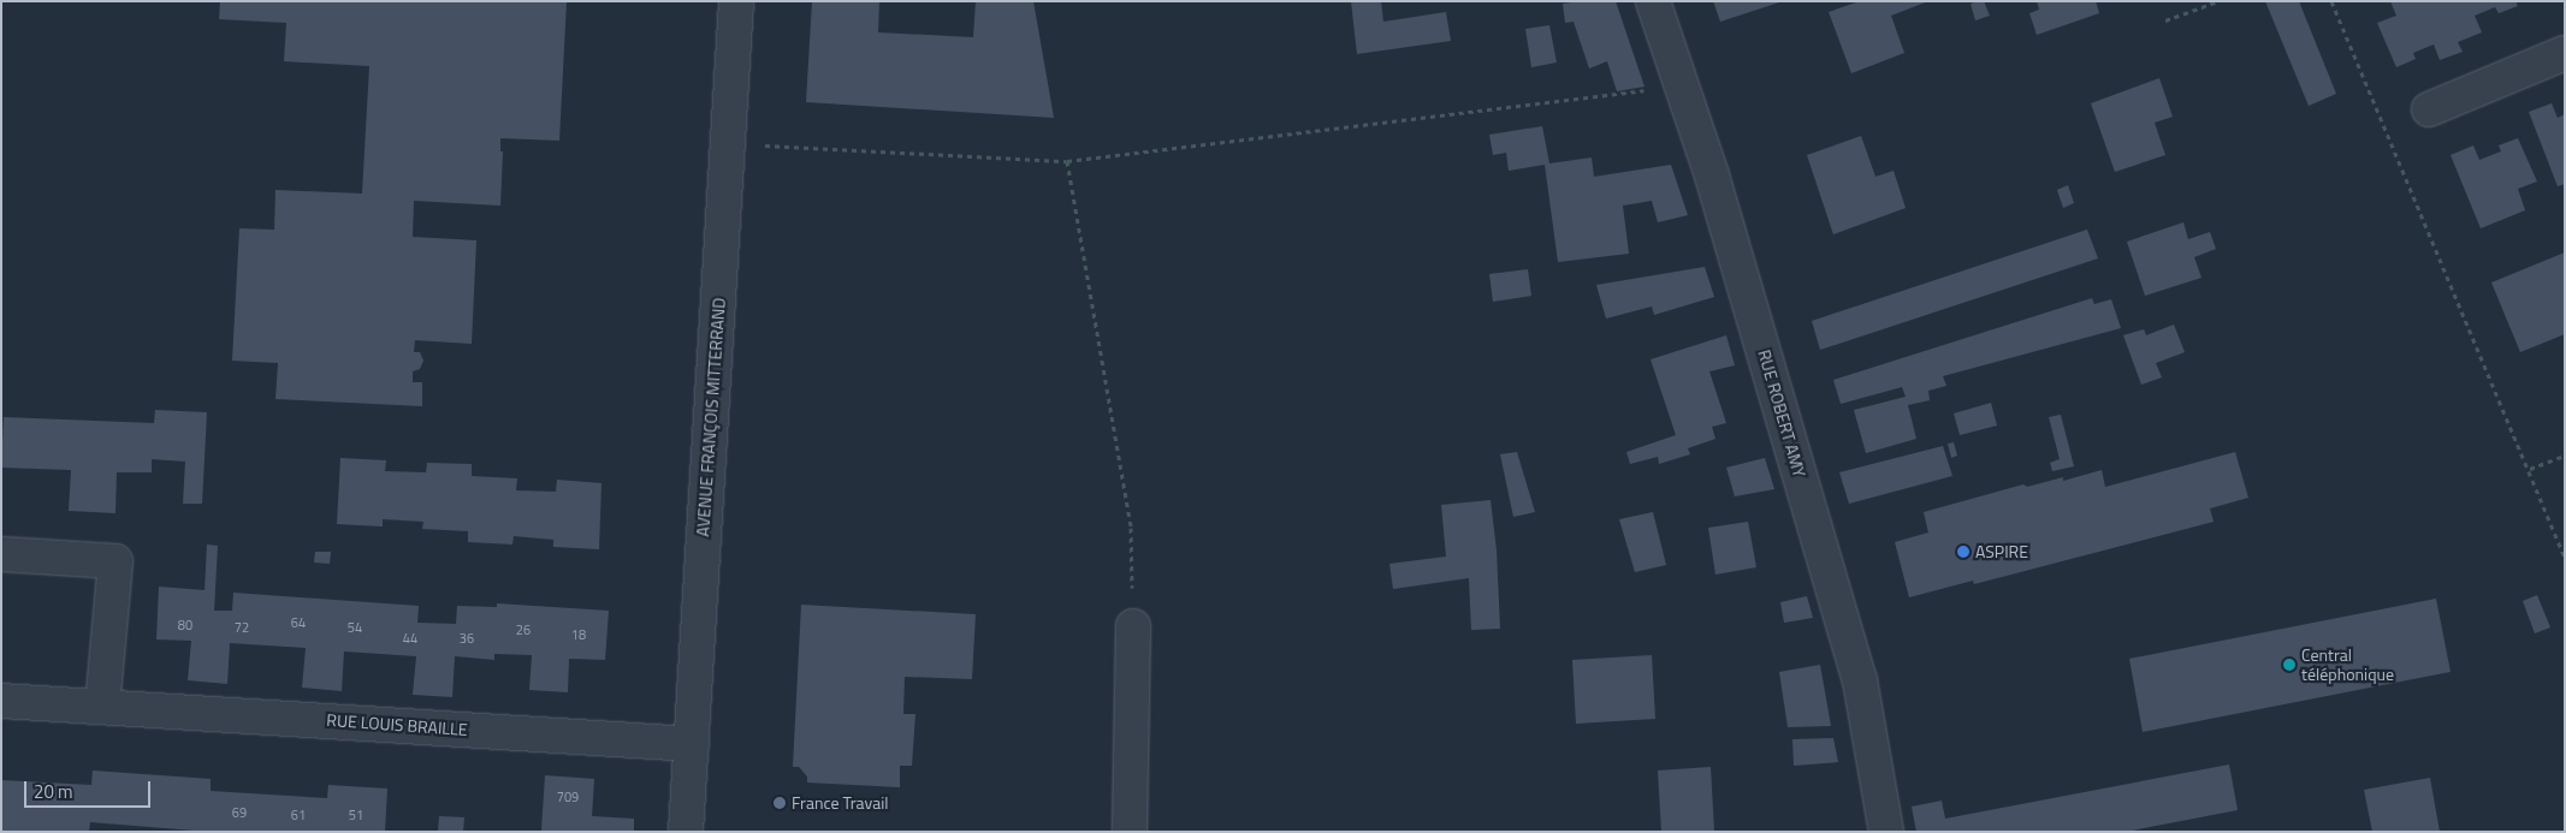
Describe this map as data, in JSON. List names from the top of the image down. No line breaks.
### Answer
{"streets":{"street":["RUE ROBERT AMY","AVENUE FRANÇOIS MITTERRAND","RUE LOUIS BRAILLE"]},"crossings":[["AVENUE FRANÇOIS MITTERRAND","RUE LOUIS BRAILLE"]],"places":["ASPIRE","Central téléphonique","France Travail"],"house_numbers":["64","80","72","54","26","18","44","36","709","69","61","51"],"scale_bar":"20 m"}
